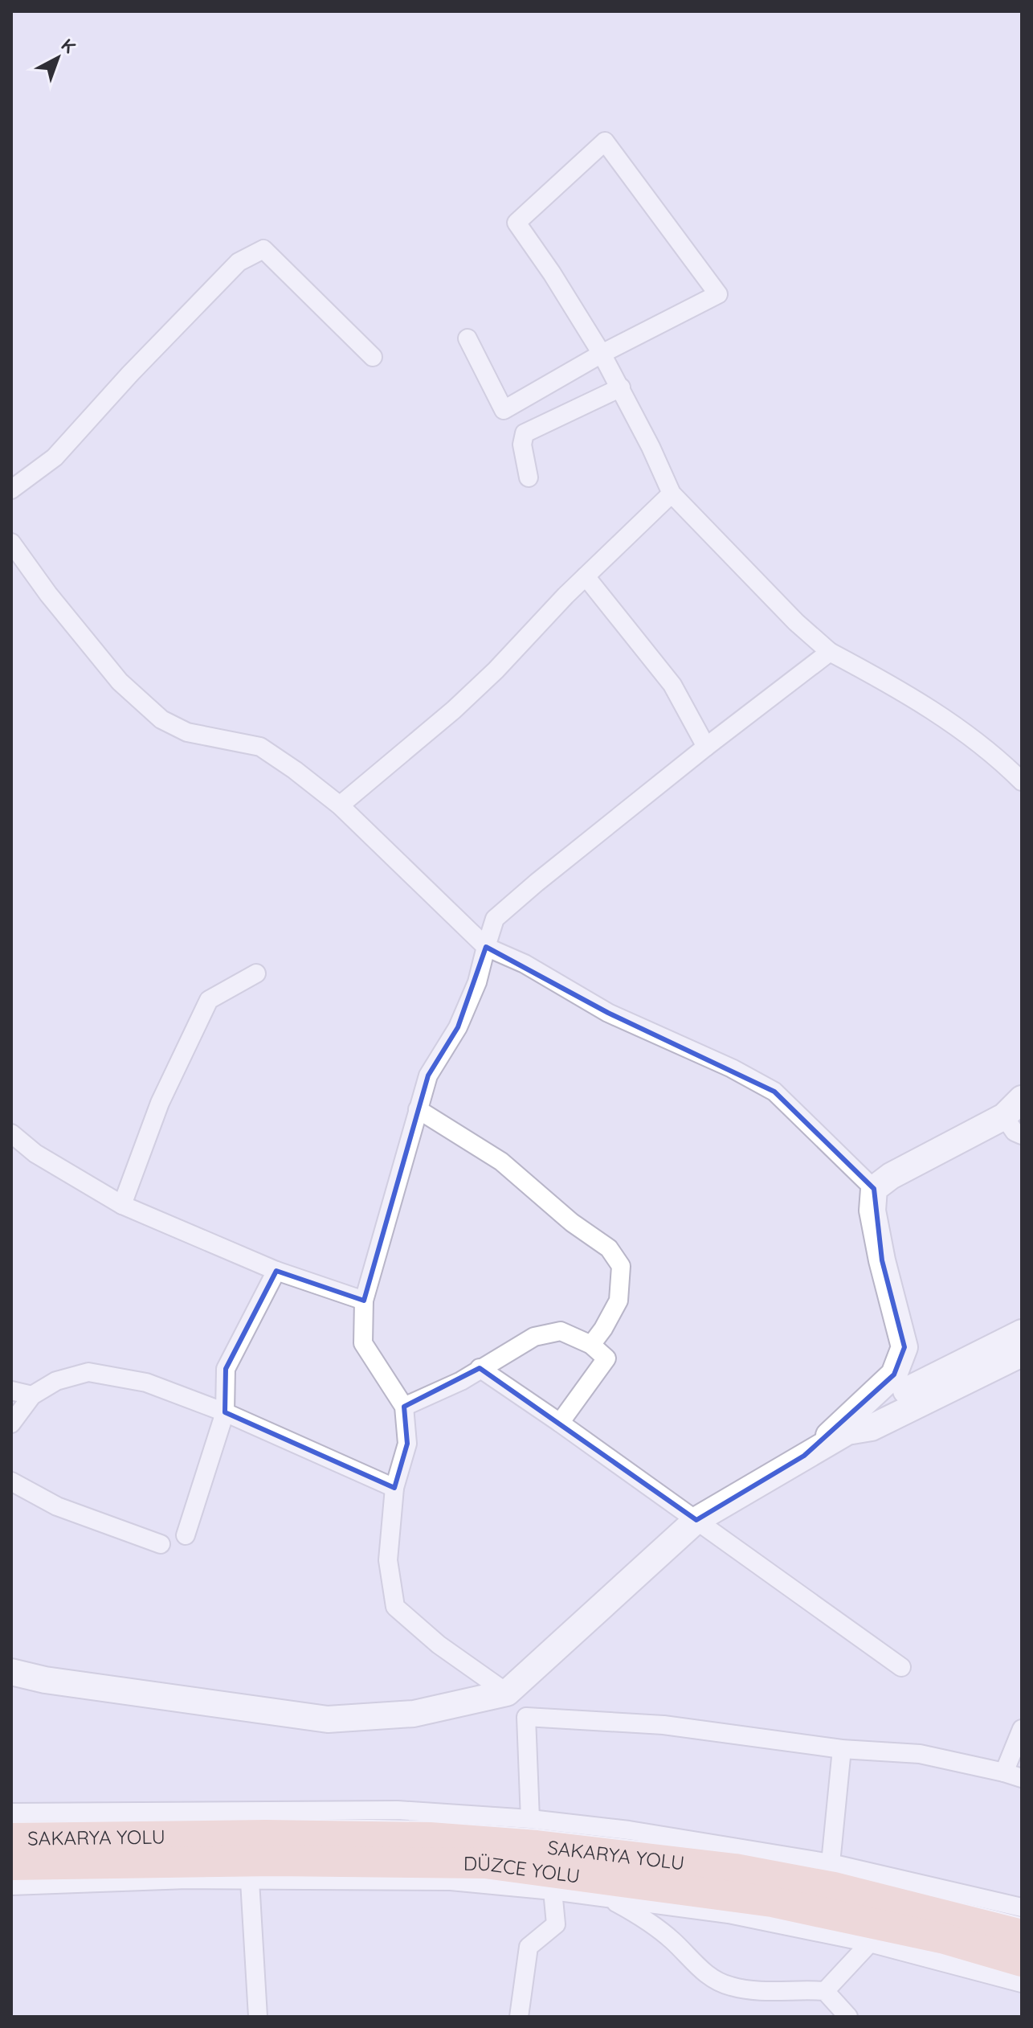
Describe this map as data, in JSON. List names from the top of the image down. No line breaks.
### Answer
{"streets":{"highway":["SAKARYA YOLU","DÜZCE YOLU"]},"north":"top right"}
